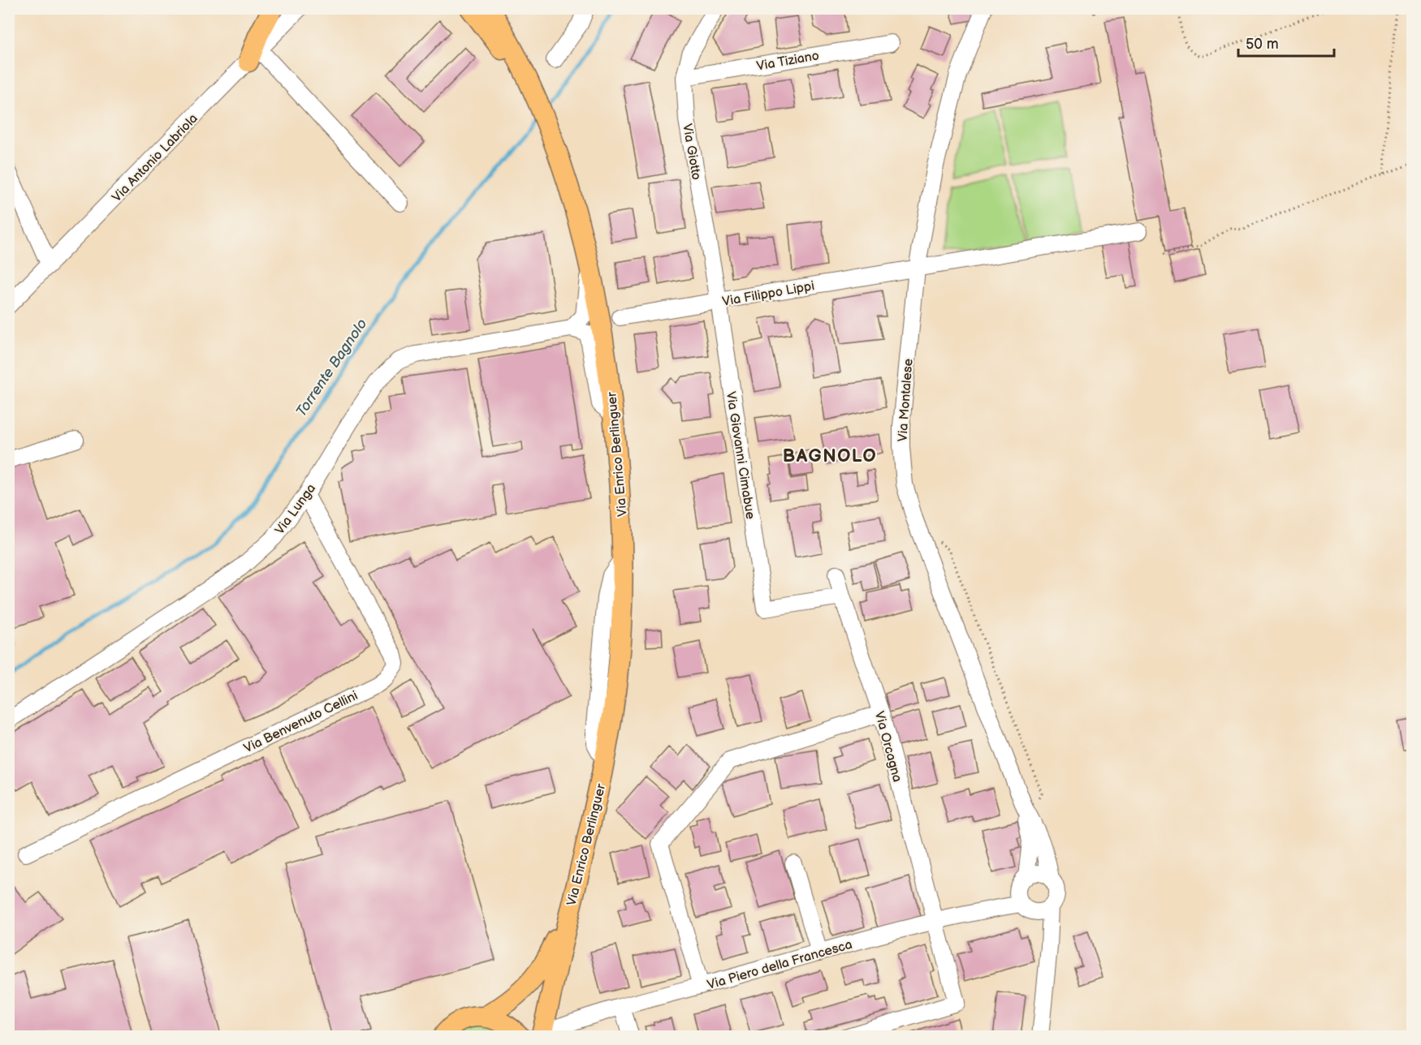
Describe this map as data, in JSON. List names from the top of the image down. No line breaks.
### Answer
{"streets":{"main road":["Via Enrico Berlinguer"],"street":["Via Tiziano","Via Giotto","Via Antonio Labriola","Via Filippo Lippi","Via Montalese","Via Giovanni Cimabue","Via Lunga","Via Benvenuto Cellini","Via Orcagna","Via Piero della Francesca"]},"crossings":[["Via Tiziano","Via Giotto"],["Via Giotto","Via Filippo Lippi"],["Via Giotto","Via Giovanni Cimabue"],["Via Filippo Lippi","Via Montalese"],["Via Filippo Lippi","Via Giovanni Cimabue"],["Via Montalese","Via Piero della Francesca"],["Via Giovanni Cimabue","Via Orcagna"],["Via Lunga","Via Benvenuto Cellini"],["Via Orcagna","Via Piero della Francesca"]],"districts":["BAGNOLO"],"water":["Torrente Bagnolo"],"scale_bar":"50 m"}
